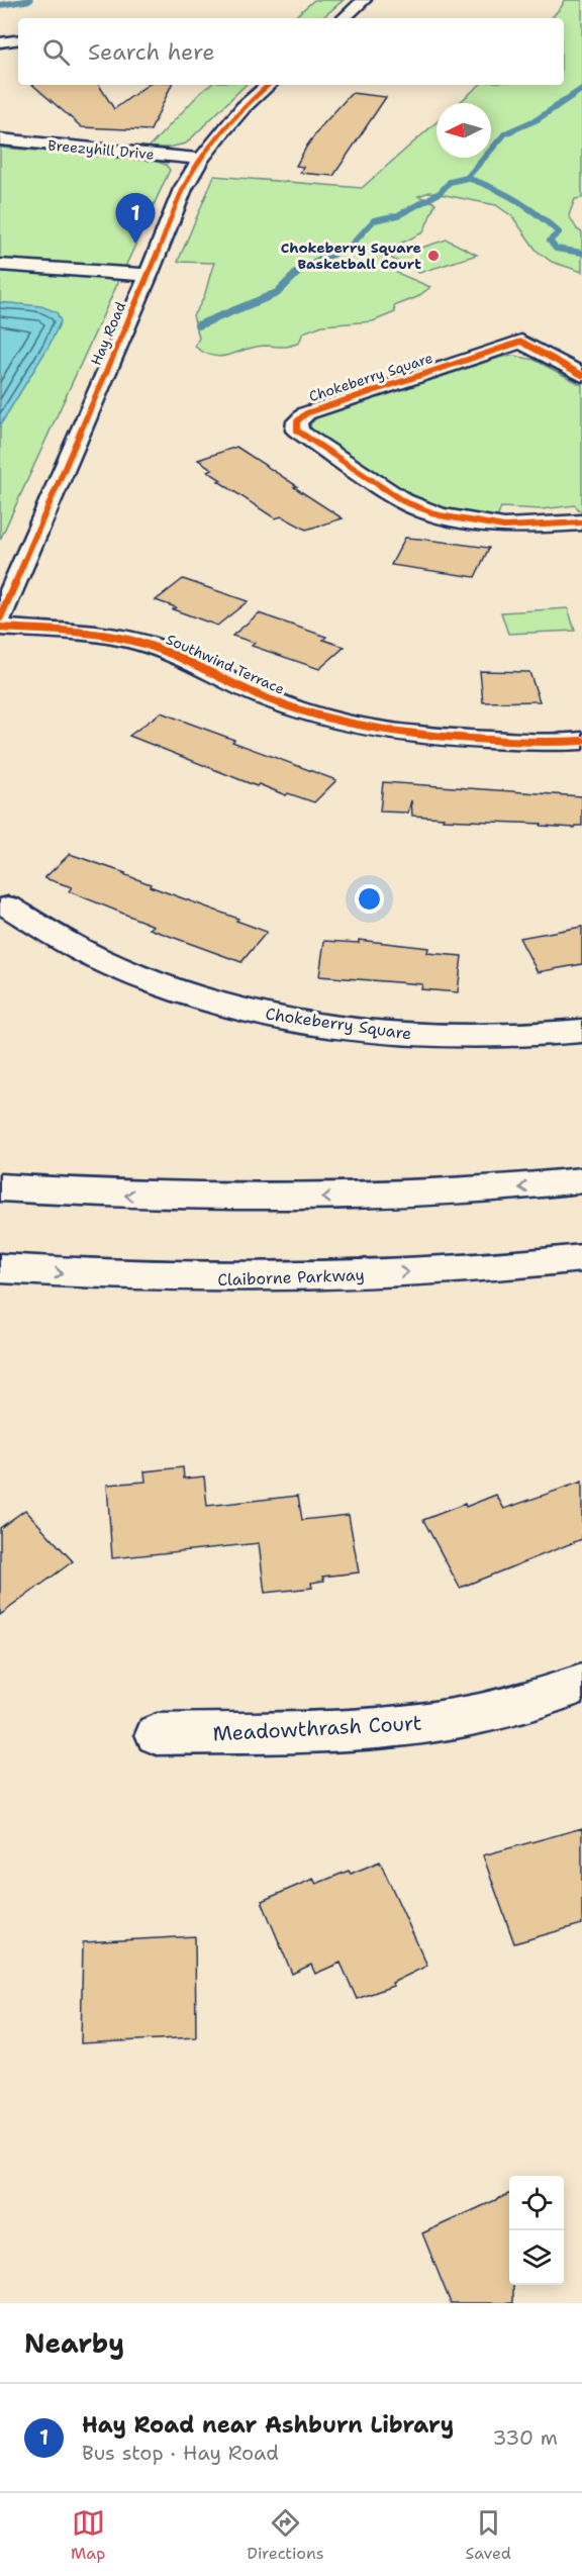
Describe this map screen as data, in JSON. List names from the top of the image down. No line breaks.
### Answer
{"streets":{"street":["Breezyhill Drive","Hay Road","Chokeberry Square","Southwind Terrace","Claiborne Parkway","Meadowthrash Court"]},"crossings":[["Breezyhill Drive","Hay Road"]],"places":["Chokeberry Square Basketball Court"],"north":"left","page":{"search":"Search here","pins":"1","heading":"Nearby","list":[{"mark":"1","name":"Hay Road near Ashburn Library","note":"Bus stop · Hay Road","value":"330 m"}],"nav":["Map","Directions","Saved"]}}
